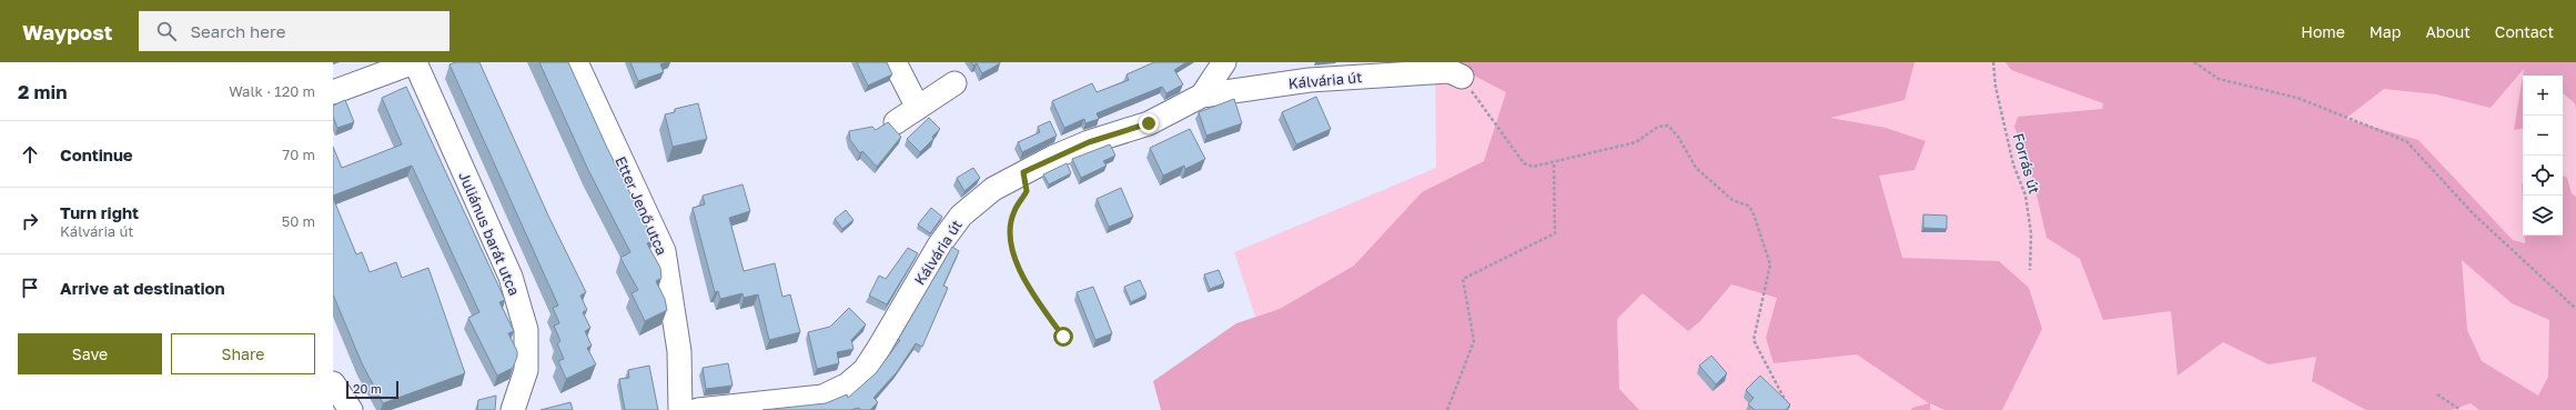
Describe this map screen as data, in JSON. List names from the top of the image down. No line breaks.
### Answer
{"streets":{"street":["Kálvária út","Etter Jenő utca","Juliánus barát utca"],"path":["Forrás út"]},"scale_bar":"20 m","page":{"header":"Waypost","search":"Search here","nav":["Home","Map","About","Contact"],"heading":["2 min","Walk · 120 m"],"map_buttons":["+","−"],"list":[["Continue","70 m"],["Turn right","Kálvária út","50 m"],"Arrive at destination"],"buttons":["Save","Share"],"scale":"20 m"}}
